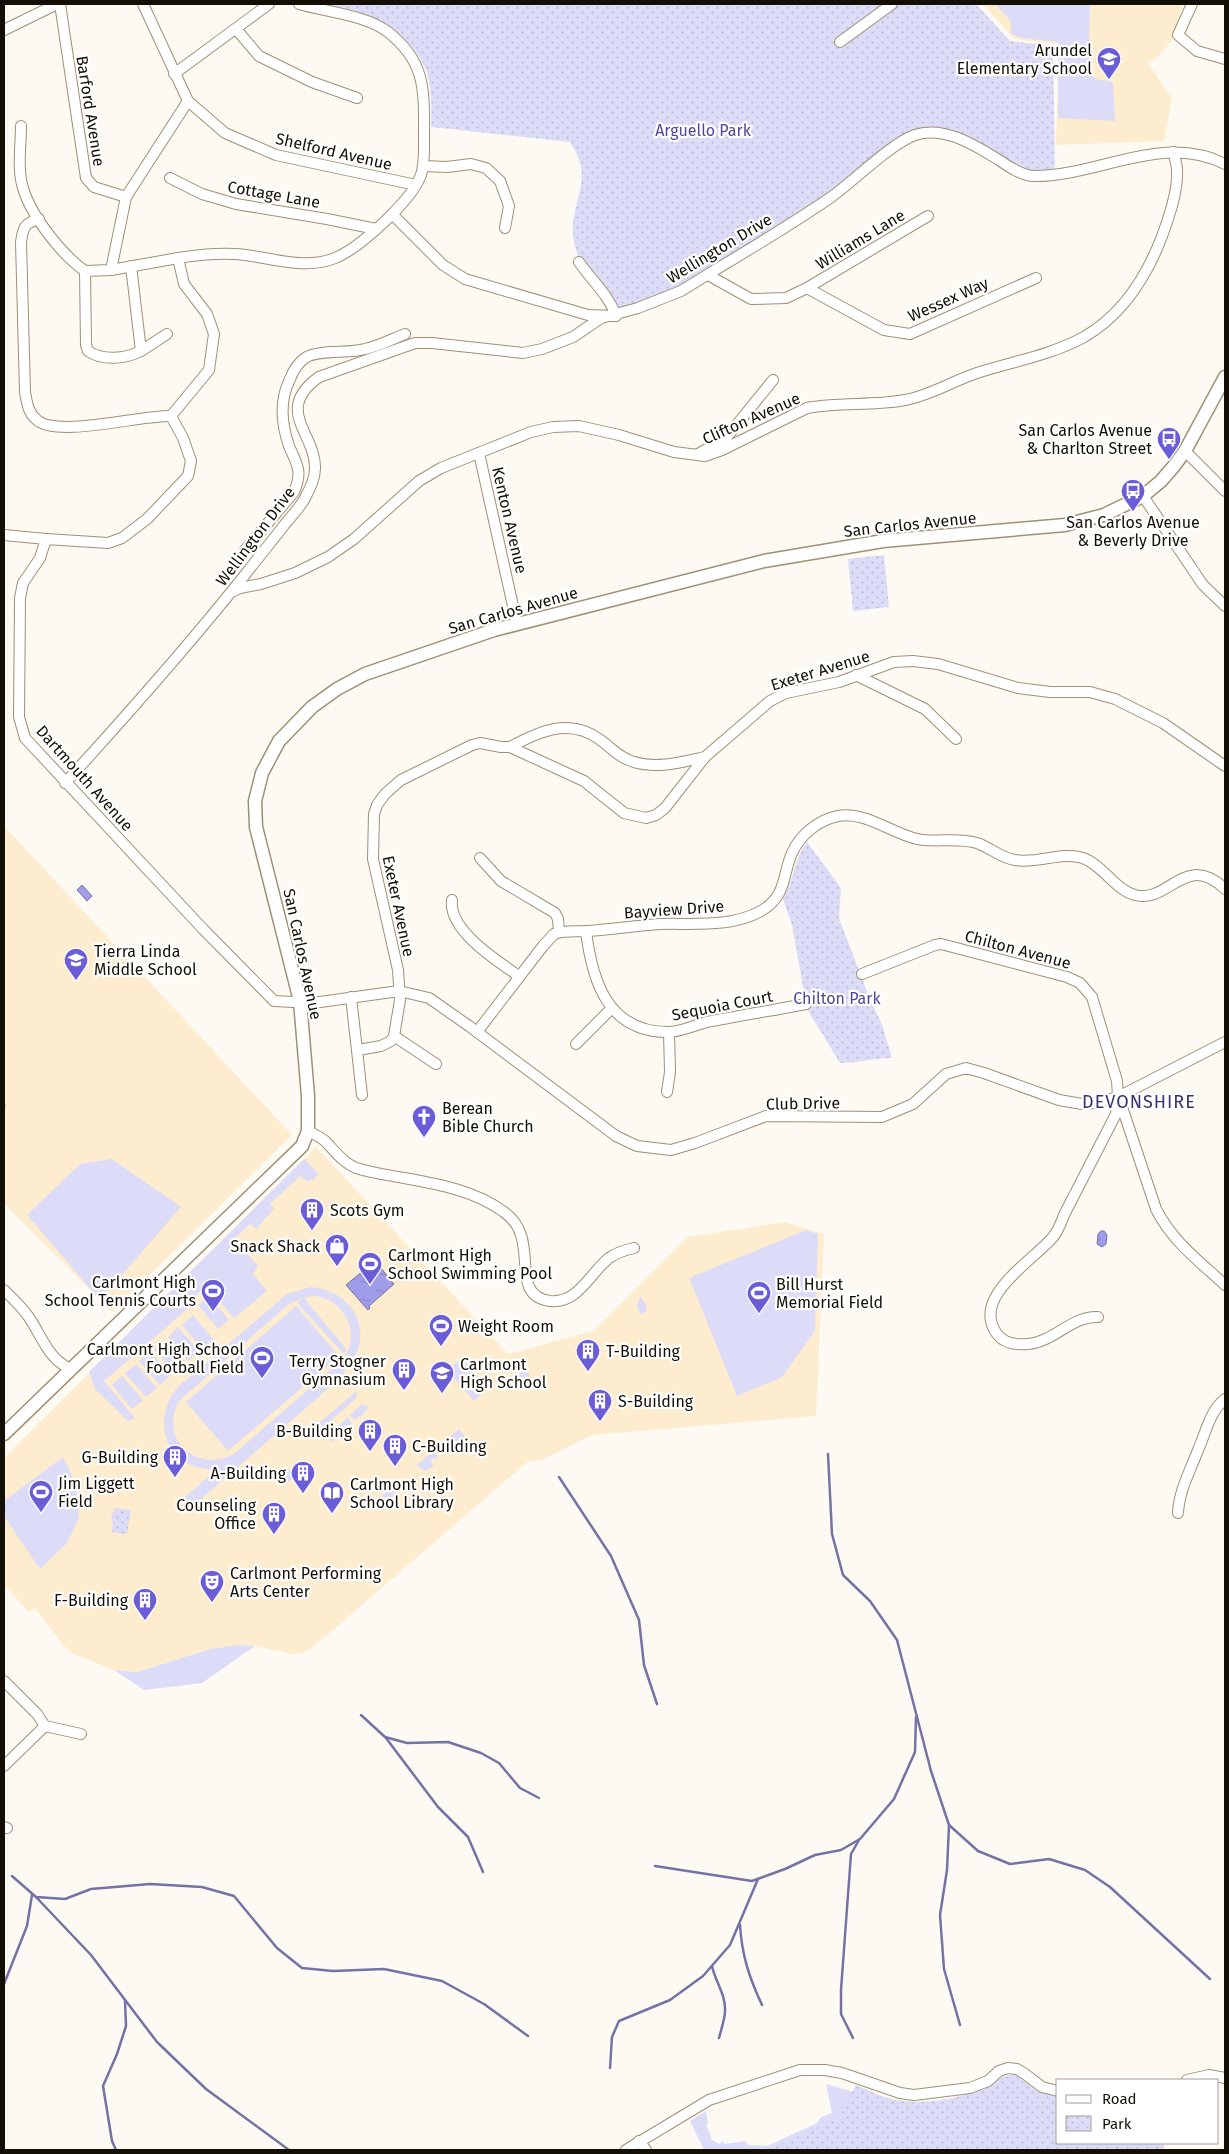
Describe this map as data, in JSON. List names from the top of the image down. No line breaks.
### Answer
{"streets":{"main road":["San Carlos Avenue"],"street":["Barford Avenue","Shelford Avenue","Cottage Lane","Williams Lane","Wellington Drive","Wessex Way","Clifton Avenue","Kenton Avenue","Exeter Avenue","Dartmouth Avenue","Bayview Drive","Chilton Avenue","Sequoia Court","Club Drive"]},"crossings":[["Williams Lane","Wessex Way"],["Wellington Drive","Clifton Avenue"],["Wellington Drive","Dartmouth Avenue"],["Clifton Avenue","Kenton Avenue"],["Kenton Avenue","San Carlos Avenue"],["San Carlos Avenue","Dartmouth Avenue"],["San Carlos Avenue","Club Drive"],["Exeter Avenue","Club Drive"],["Dartmouth Avenue","Club Drive"],["Bayview Drive","Sequoia Court"],["Chilton Avenue","Club Drive"]],"districts":["DEVONSHIRE"],"parks":["Arguello Park","Chilton Park"],"places":{"school or university":["Arundel Elementary School","Tierra Linda Middle School","Carlmont High School"],"bus stop":["San Carlos Avenue & Charlton Street","San Carlos Avenue & Beverly Drive"],"church":["Berean Bible Church"],"building":["Scots Gym","T-Building","Terry Stogner Gymnasium","S-Building","B-Building","C-Building","G-Building","A-Building","Counseling Office","F-Building"],"shop":["Snack Shack"],"sports":["Carlmont High School Swimming Pool","Carlmont High School Tennis Courts","Bill Hurst Memorial Field","Weight Room","Carlmont High School Football Field","Jim Liggett Field"],"library":["Carlmont High School Library"],"theatre":["Carlmont Performing Arts Center"]},"legend":["Road","Park"]}
